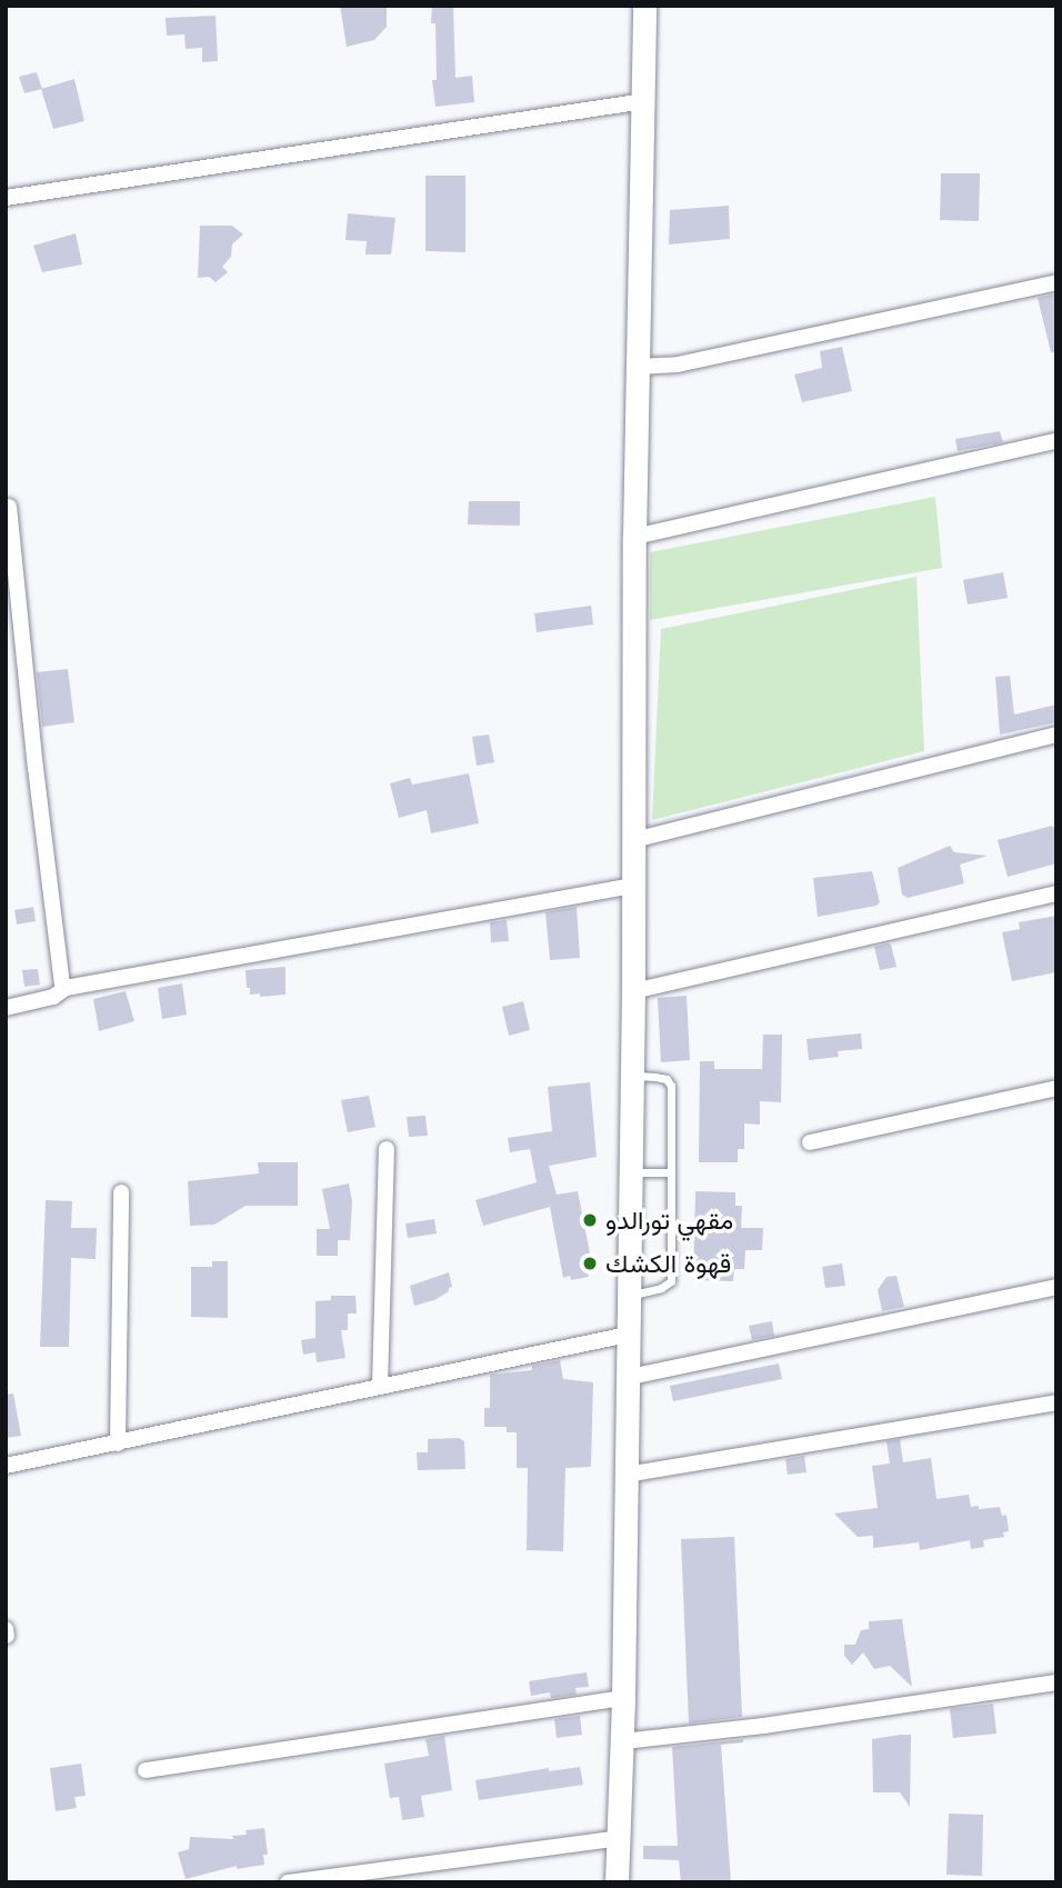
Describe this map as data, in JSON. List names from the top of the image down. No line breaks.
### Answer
{"places":["مقهي تورالدو","قهوة الكشك"]}
